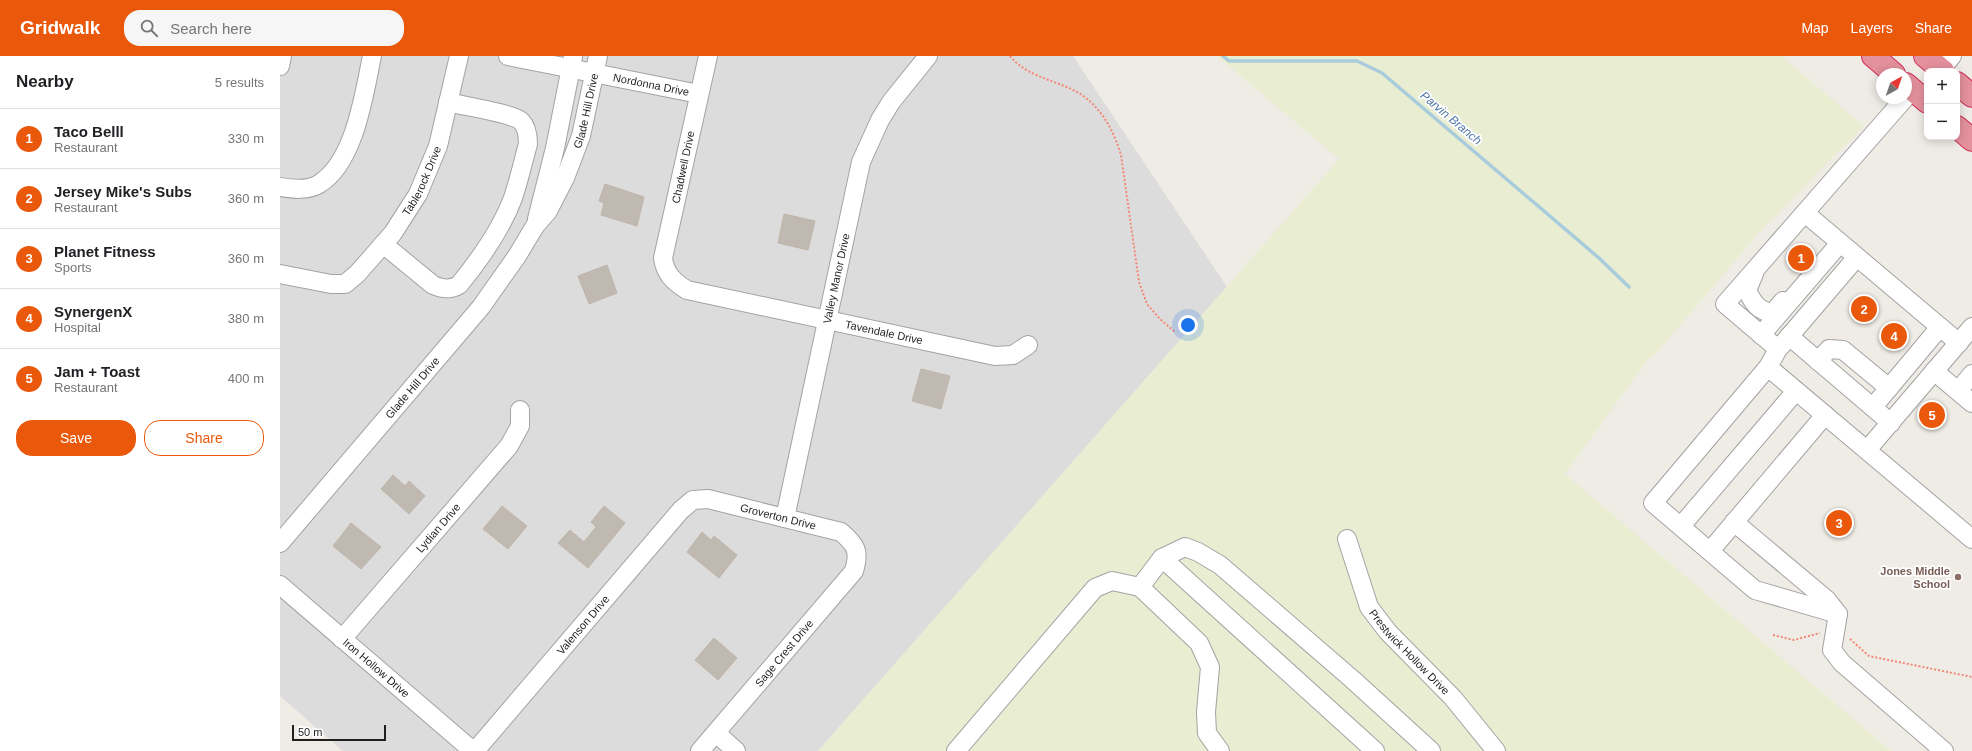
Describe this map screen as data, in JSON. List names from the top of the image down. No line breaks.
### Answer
{"streets":{"street":["Nordonna Drive","Glade Hill Drive","Chadwell Drive","Tablerock Drive","Valley Manor Drive","Tavendale Drive","Groverton Drive","Lydian Drive","Valenson Drive","Prestwick Hollow Drive","Sage Crest Drive","Iron Hollow Drive"]},"crossings":[["Nordonna Drive","Glade Hill Drive"],["Nordonna Drive","Chadwell Drive"],["Chadwell Drive","Tavendale Drive"],["Valley Manor Drive","Tavendale Drive"],["Valley Manor Drive","Groverton Drive"],["Groverton Drive","Valenson Drive"],["Groverton Drive","Sage Crest Drive"],["Lydian Drive","Iron Hollow Drive"],["Valenson Drive","Iron Hollow Drive"]],"water":["Parvin Branch"],"places":["Jones Middle School"],"scale_bar":"50 m","north":"top right","page":{"header":"Gridwalk","search":"Search here","nav":["Map","Layers","Share"],"heading":["Nearby","5 results"],"map_buttons":["+","−"],"list":[{"mark":"1","name":"Taco Belll","note":"Restaurant","value":"330 m"},{"mark":"2","name":"Jersey Mike's Subs","note":"Restaurant","value":"360 m"},{"mark":"3","name":"Planet Fitness","note":"Sports","value":"360 m"},{"mark":"4","name":"SynergenX","note":"Hospital","value":"380 m"},{"mark":"5","name":"Jam + Toast","note":"Restaurant","value":"400 m"}],"pins":["1","2","4","5","3"],"buttons":["Save","Share"],"scale":"50 m"}}
